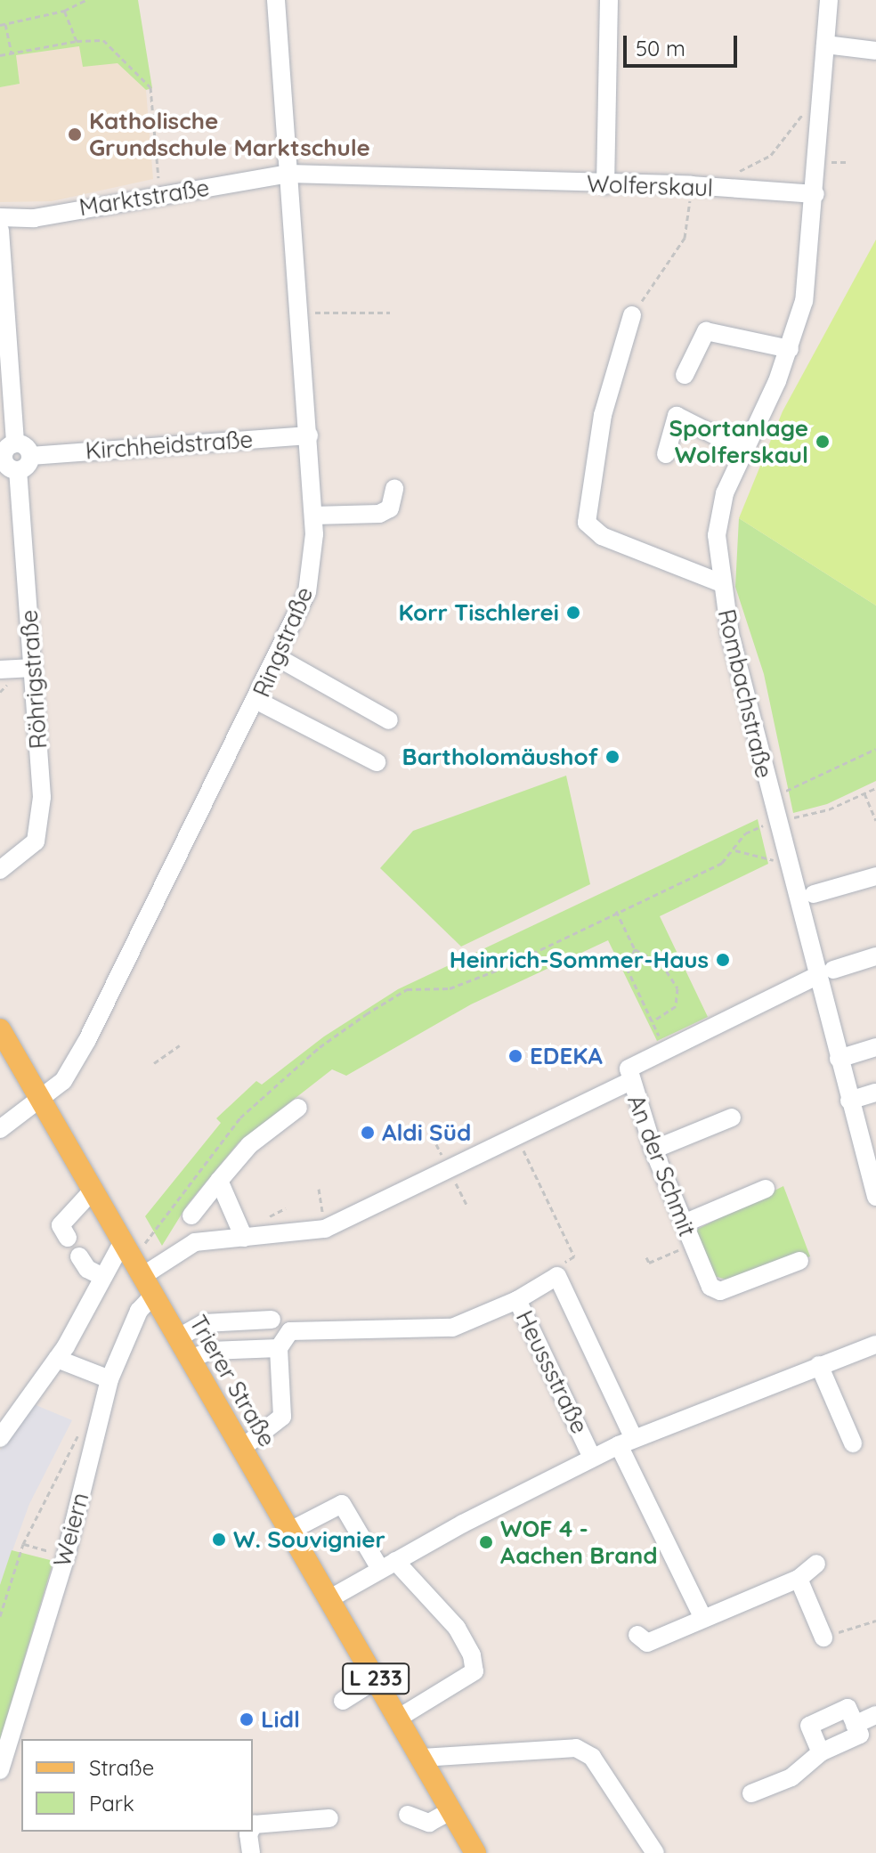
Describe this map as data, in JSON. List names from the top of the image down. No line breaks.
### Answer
{"streets":{"main road":["Trierer Straße","L 233"],"street":["Wolferskaul","Marktstraße","Kirchheidstraße","Ringstraße","Röhrigstraße","Rombachstraße","An der Schmit","Heussstraße","Weiern"]},"crossings":[["Wolferskaul","Marktstraße"],["Wolferskaul","Ringstraße"],["Wolferskaul","Rombachstraße"],["Marktstraße","Ringstraße"],["Kirchheidstraße","Ringstraße"],["Kirchheidstraße","Röhrigstraße"],["Ringstraße","Trierer Straße"],["Rombachstraße","An der Schmit"],["Heussstraße","Trierer Straße"],["Trierer Straße","Weiern"]],"places":["Katholische Grundschule Marktschule","Sportanlage Wolferskaul","Korr Tischlerei","Bartholomäushof","Heinrich-Sommer-Haus","EDEKA","Aldi Süd","W. Souvignier","WOF 4 - Aachen Brand","Lidl"],"legend":["Straße","Park"],"scale_bar":"50 m"}
